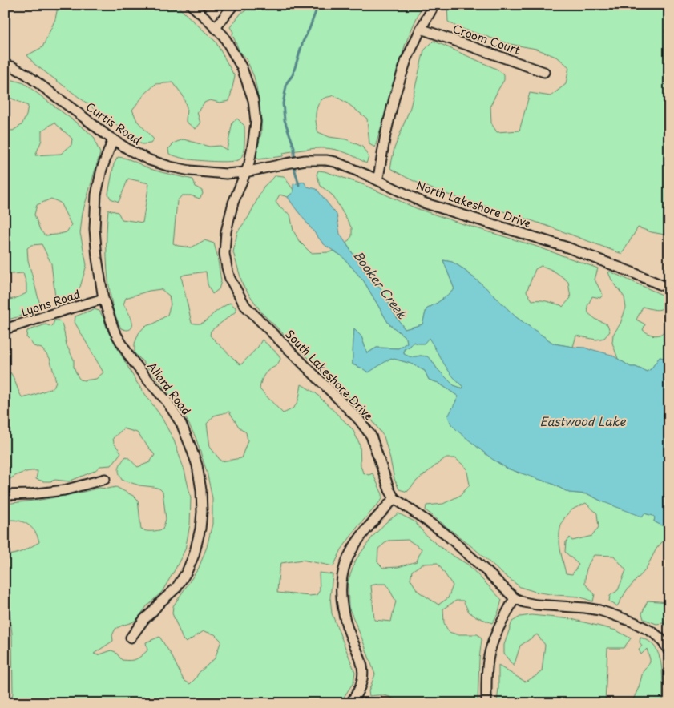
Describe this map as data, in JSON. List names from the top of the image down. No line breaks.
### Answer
{"streets":{"street":["Croom Court","Curtis Road","North Lakeshore Drive","Lyons Road","South Lakeshore Drive","Allard Road"]},"crossings":[["Curtis Road","North Lakeshore Drive"],["Curtis Road","South Lakeshore Drive"],["Curtis Road","Allard Road"],["North Lakeshore Drive","South Lakeshore Drive"],["Lyons Road","Allard Road"]],"water":["Booker Creek","Eastwood Lake"]}
